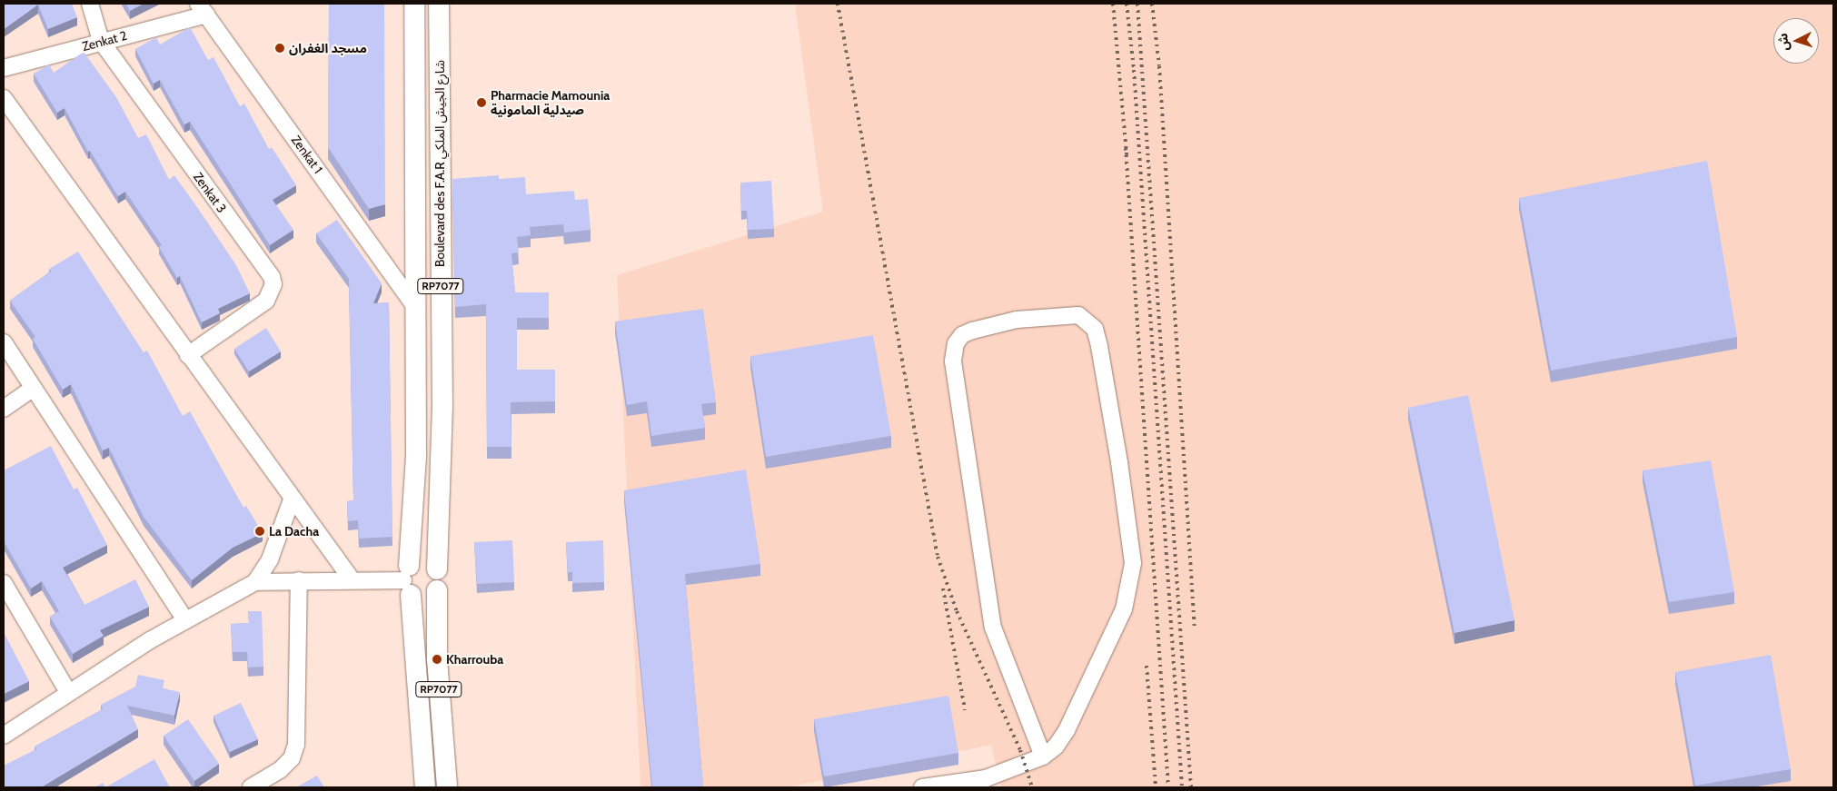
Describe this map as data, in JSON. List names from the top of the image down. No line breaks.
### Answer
{"streets":{"main road":["Boulevard des F.A.R شارع الجيش الملكي","RP7077"],"street":["Zenkat 2","Zenkat 1","Zenkat 3"]},"crossings":[["Zenkat 2","Zenkat 1"],["Zenkat 2","Zenkat 3"],["Zenkat 1","Boulevard des F.A.R شارع الجيش الملكي"]],"places":["مسجد الغفران","Pharmacie Mamounia صيدلية المامونية","La Dacha","Kharrouba"],"north":"left"}
